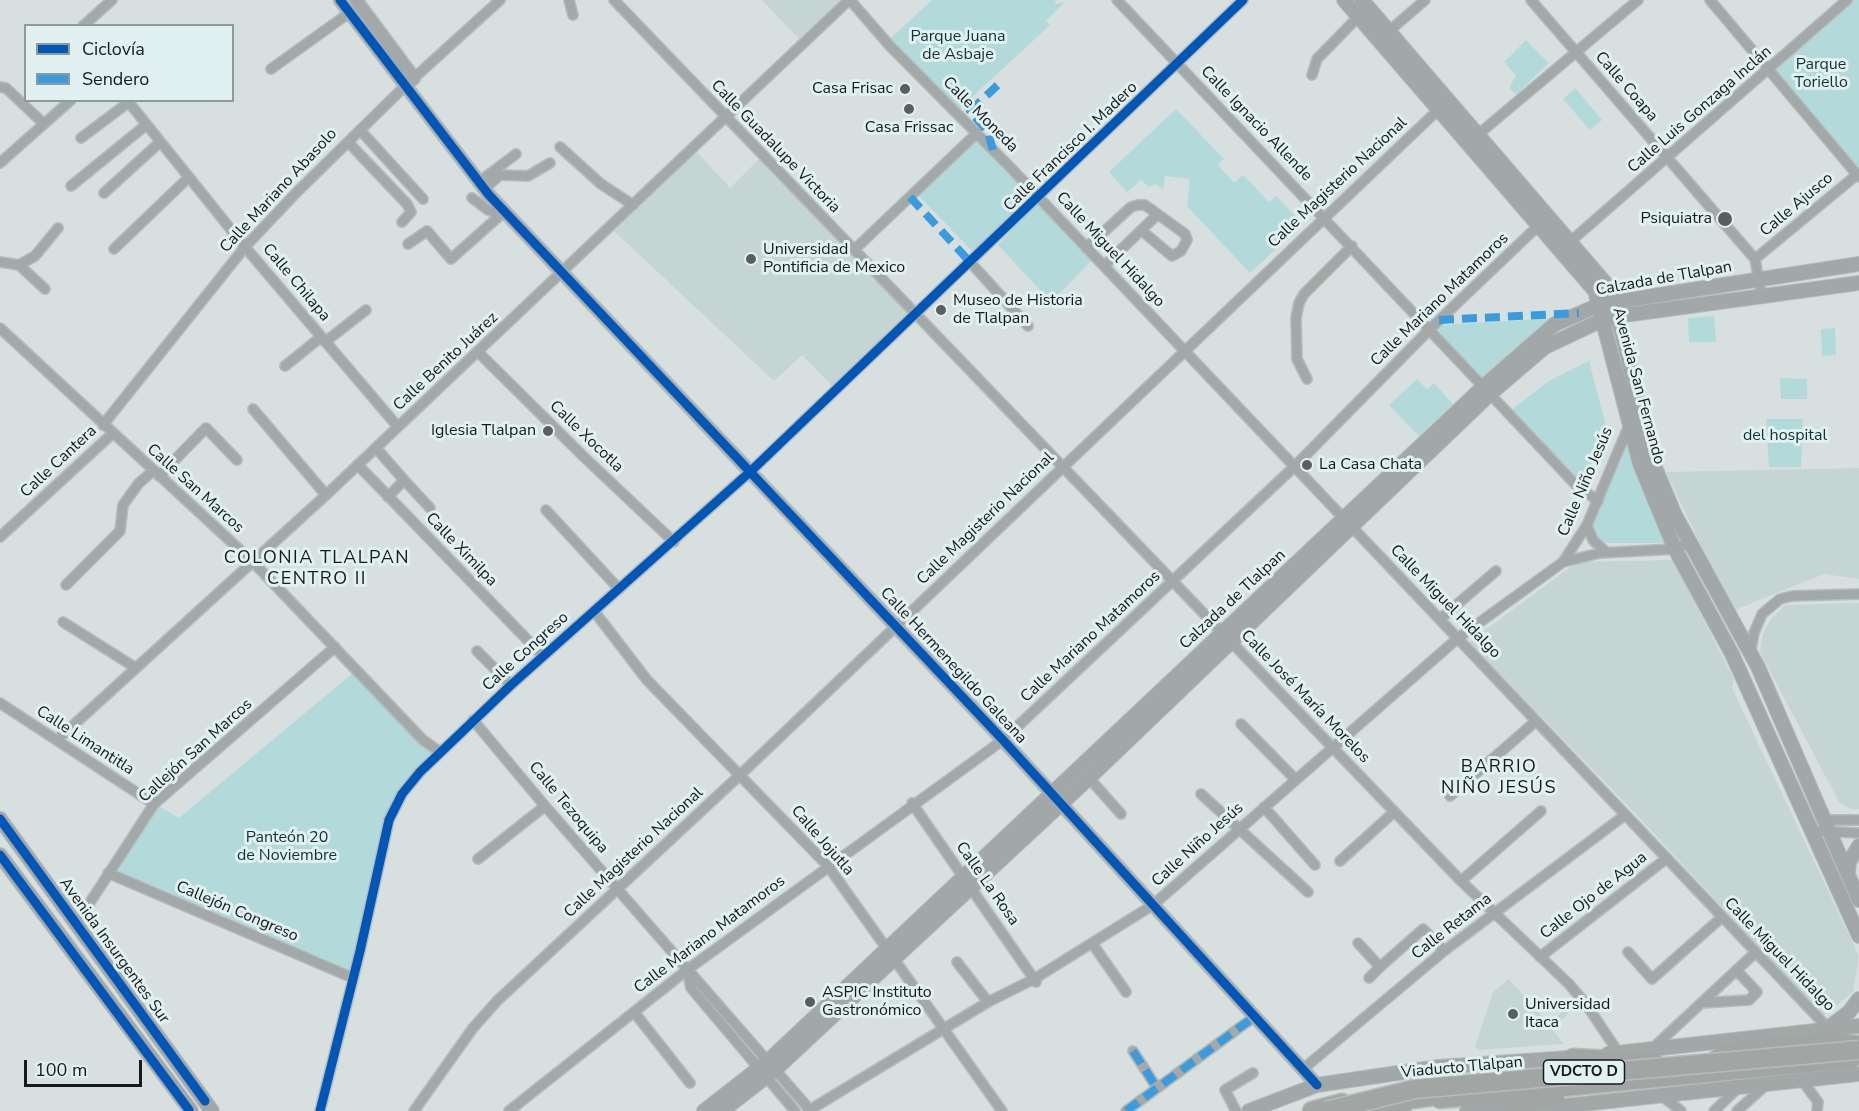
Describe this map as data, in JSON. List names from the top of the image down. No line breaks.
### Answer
{"streets":{"highway":["Viaducto Tlalpan","VDCTO D"],"main road":["Calzada de Tlalpan","Avenida San Fernando","Avenida Insurgentes Sur"],"street":["Calle Coapa","Calle Luis Gonzaga Inclán","Calle Moneda","Calle Ignacio Allende","Calle Guadalupe Victoria","Calle Francisco I. Madero","Calle Magisterio Nacional","Calle Mariano Abasolo","Calle Ajusco","Calle Miguel Hidalgo","Calle Chilapa","Calle Mariano Matamoros","Calle Benito Juárez","Calle Xocotla","Calle Cantera","Calle Niño Jesús","Calle San Marcos","Calle Ximilpa","Calle Congreso","Calle Hermenegildo Galeana","Calle José María Morelos","Calle Limantitla","Callejón San Marcos","Calle Tezoquipa","Calle Jojutla","Calle La Rosa","Calle Ojo de Agua","Callejón Congreso","Calle Retama"]},"crossings":[["Calle Coapa","Calle Luis Gonzaga Inclán"],["Calle Coapa","Calle Ajusco"],["Calle Coapa","Calzada de Tlalpan"],["Calle Luis Gonzaga Inclán","Avenida San Fernando"],["Calle Moneda","Calle Francisco I. Madero"],["Calle Moneda","Calle Miguel Hidalgo"],["Calle Moneda","Calle Benito Juárez"],["Calle Ignacio Allende","Calle Francisco I. Madero"],["Calle Ignacio Allende","Calle Magisterio Nacional"],["Calle Ignacio Allende","Calzada de Tlalpan"],["Calle Ignacio Allende","Calle Mariano Matamoros"],["Calle Ignacio Allende","Calle Niño Jesús"],["Calle Guadalupe Victoria","Calle Francisco I. Madero"],["Calle Guadalupe Victoria","Calle Benito Juárez"],["Calle Guadalupe Victoria","Calle Congreso"],["Calle Guadalupe Victoria","Calle José María Morelos"],["Calle Francisco I. Madero","Calle Miguel Hidalgo"],["Calle Francisco I. Madero","Calle Congreso"],["Calle Francisco I. Madero","Calle José María Morelos"],["Calle Magisterio Nacional","Calle Miguel Hidalgo"],["Calle Magisterio Nacional","Avenida San Fernando"],["Calle Magisterio Nacional","Calle Hermenegildo Galeana"],["Calle Magisterio Nacional","Calle José María Morelos"],["Calle Magisterio Nacional","Calle Tezoquipa"],["Calle Magisterio Nacional","Calle Jojutla"],["Calle Mariano Abasolo","Calle Chilapa"],["Calle Mariano Abasolo","Calle San Marcos"],["Calle Mariano Abasolo","Calle Hermenegildo Galeana"],["Calle Miguel Hidalgo","Calzada de Tlalpan"],["Calle Miguel Hidalgo","Calle Mariano Matamoros"],["Calle Miguel Hidalgo","Calle Niño Jesús"],["Calle Miguel Hidalgo","Calle Ojo de Agua"],["Calle Miguel Hidalgo","Calle Retama"],["Calle Miguel Hidalgo","Viaducto Tlalpan"],["Calzada de Tlalpan","Avenida San Fernando"],["Calzada de Tlalpan","Calle Hermenegildo Galeana"],["Calzada de Tlalpan","Calle José María Morelos"],["Calzada de Tlalpan","Calle Tezoquipa"],["Calzada de Tlalpan","Calle Jojutla"],["Calzada de Tlalpan","Calle La Rosa"],["Calle Chilapa","Calle Benito Juárez"],["Calle Mariano Matamoros","Avenida San Fernando"],["Calle Mariano Matamoros","Calle Hermenegildo Galeana"],["Calle Mariano Matamoros","Calle José María Morelos"],["Calle Mariano Matamoros","Calle Tezoquipa"],["Calle Mariano Matamoros","Calle Jojutla"],["Calle Mariano Matamoros","Calle La Rosa"],["Calle Benito Juárez","Calle Xocotla"],["Calle Benito Juárez","Calle San Marcos"],["Calle Benito Juárez","Calle Ximilpa"],["Calle Benito Juárez","Calle Hermenegildo Galeana"],["Calle Benito Juárez","Calle Limantitla"],["Avenida San Fernando","Calle Niño Jesús"],["Calle Xocotla","Calle Congreso"],["Calle Cantera","Calle San Marcos"],["Calle Niño Jesús","Calle Hermenegildo Galeana"],["Calle Niño Jesús","Calle José María Morelos"],["Calle Niño Jesús","Calle Tezoquipa"],["Calle Niño Jesús","Calle Jojutla"],["Calle Niño Jesús","Calle La Rosa"],["Calle San Marcos","Calle Congreso"],["Calle San Marcos","Callejón San Marcos"],["Calle Ximilpa","Calle Congreso"],["Calle Congreso","Calle Hermenegildo Galeana"],["Calle Congreso","Calle José María Morelos"],["Calle Congreso","Calle Tezoquipa"],["Calle Congreso","Calle Jojutla"],["Calle Congreso","Callejón Congreso"],["Calle Hermenegildo Galeana","Calle Retama"],["Calle Hermenegildo Galeana","Viaducto Tlalpan"],["Calle José María Morelos","Calle Ojo de Agua"],["Calle José María Morelos","Calle Retama"],["Calle José María Morelos","Viaducto Tlalpan"],["Calle Limantitla","Callejón San Marcos"],["Callejón San Marcos","Callejón Congreso"],["Callejón San Marcos","Avenida Insurgentes Sur"]],"districts":["COLONIA TLALPAN CENTRO II","BARRIO NIÑO JESÚS"],"parks":["Parque Juana de Asbaje","Parque Toriello","del hospital","Panteón 20 de Noviembre"],"places":["Casa Frisac","Casa Frissac","Psiquiatra","Universidad Pontificia de Mexico","Museo de Historia de Tlalpan","Iglesia Tlalpan","La Casa Chata","ASPIC Instituto Gastronómico","Universidad Itaca"],"legend":["Ciclovía","Sendero"],"scale_bar":"100 m"}
